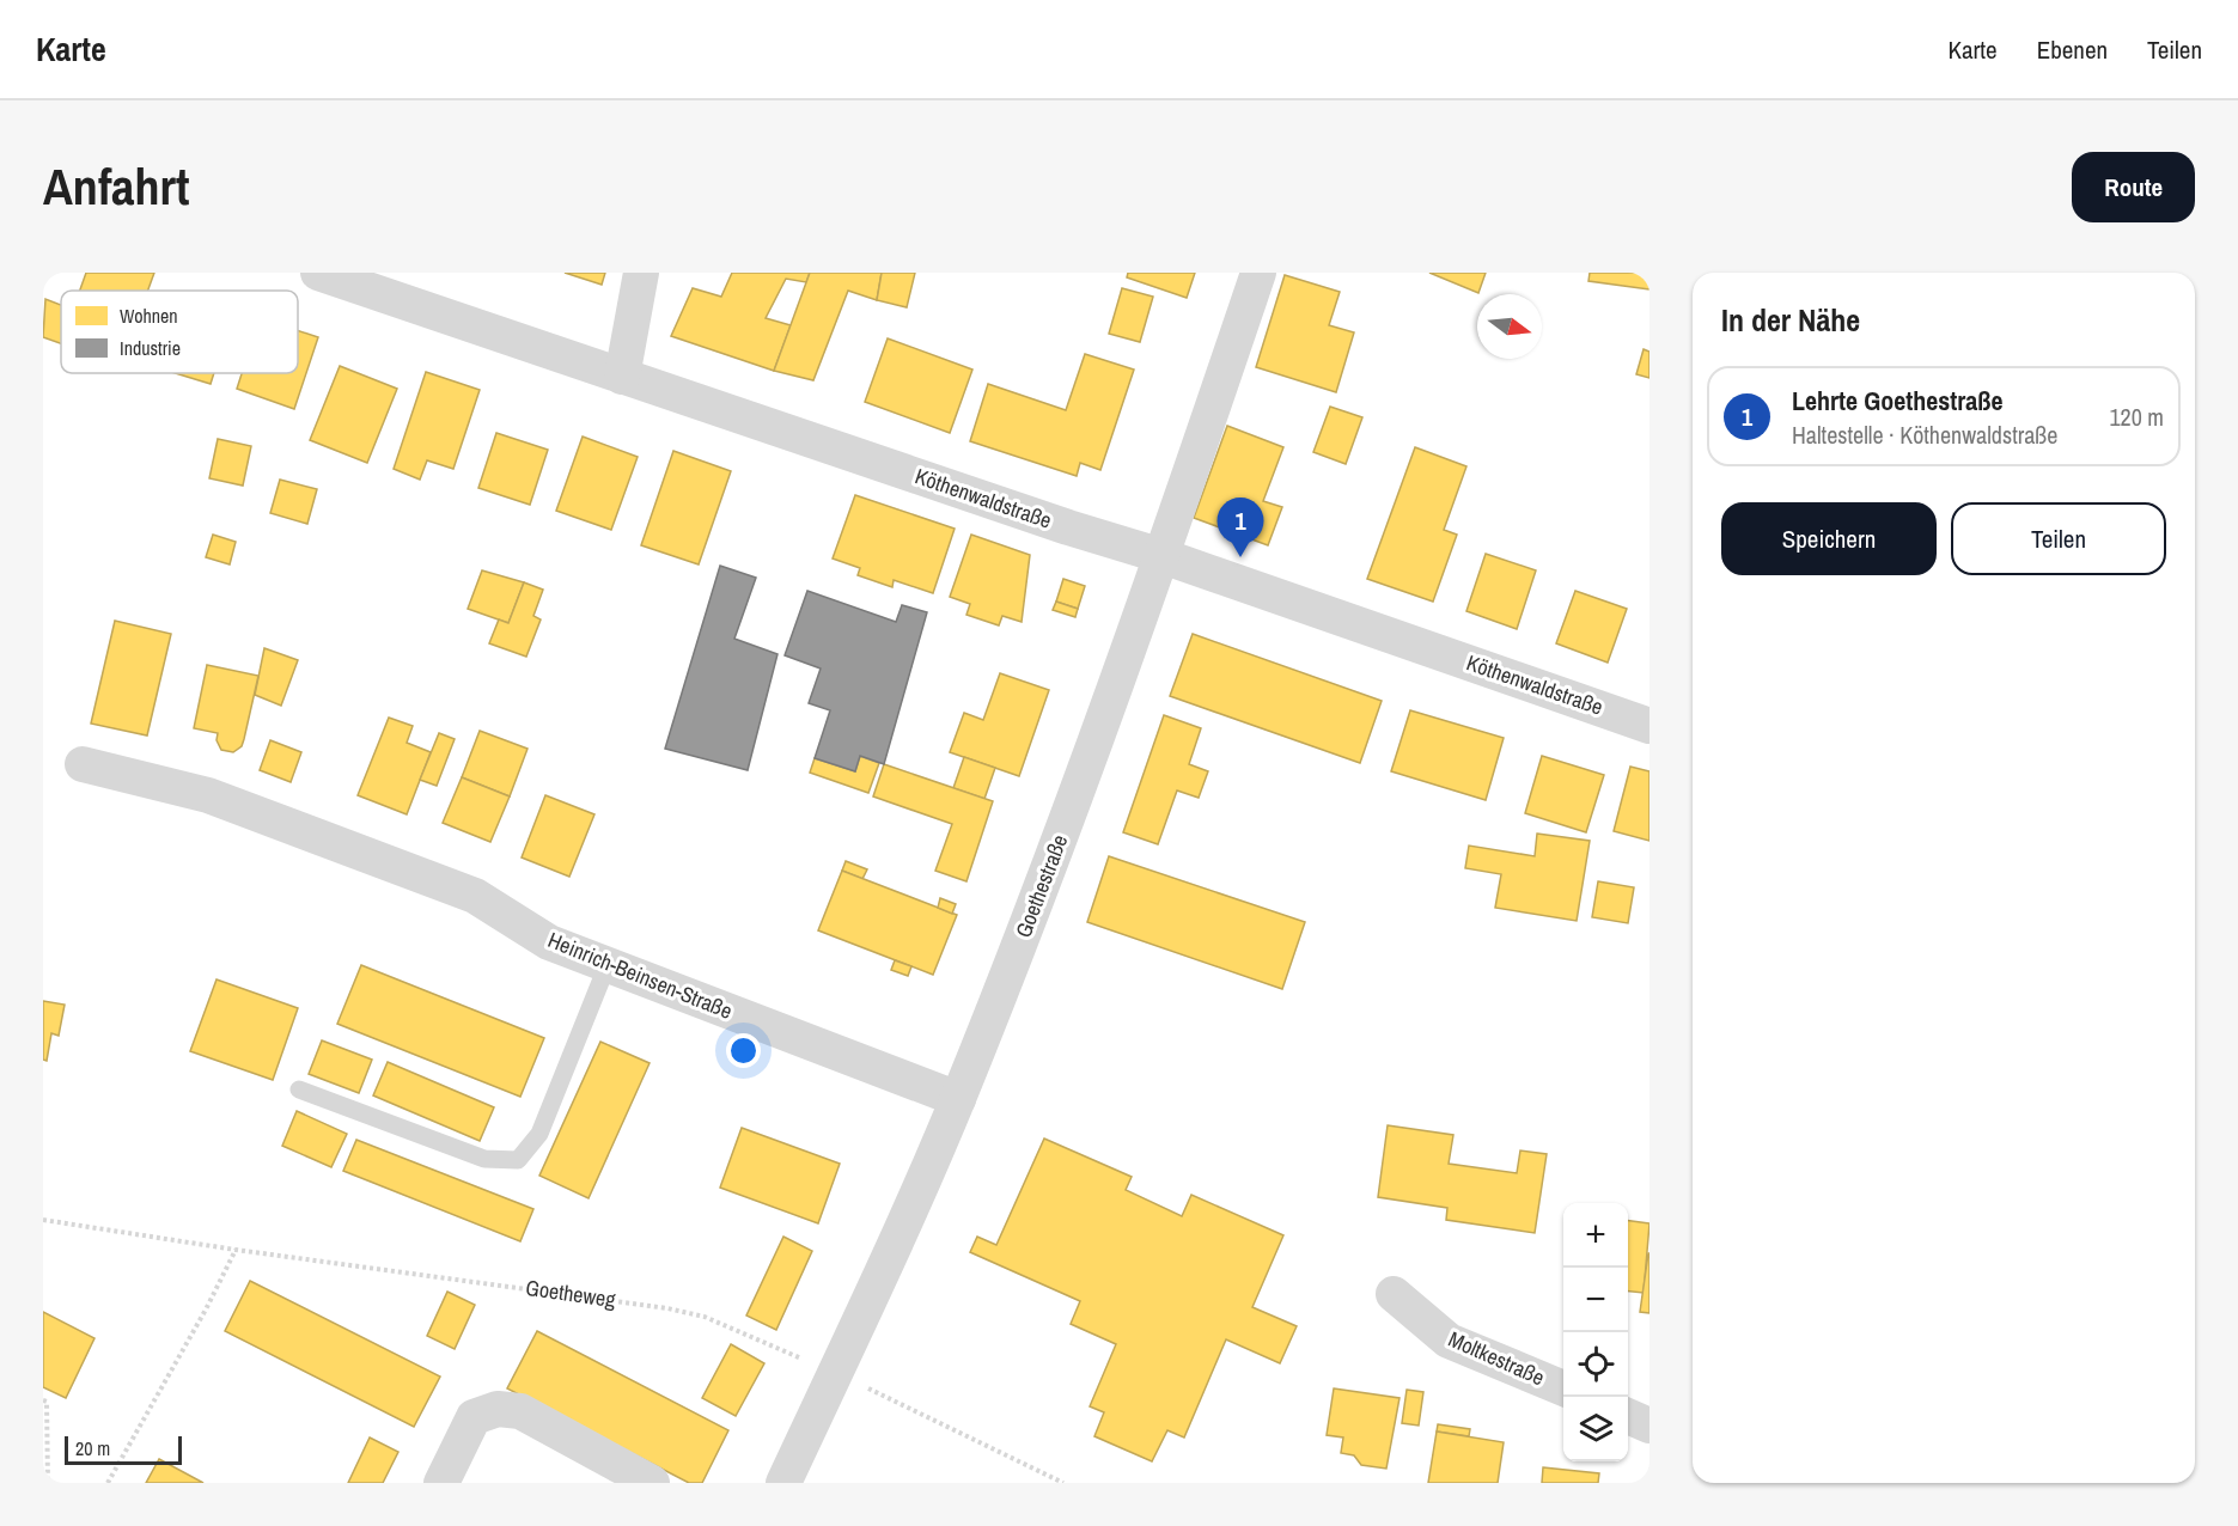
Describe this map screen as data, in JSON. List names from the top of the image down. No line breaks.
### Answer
{"streets":{"street":["Köthenwaldstraße","Goethestraße","Heinrich-Beinsen-Straße","Moltkestraße"],"path":["Goetheweg"]},"crossings":[["Köthenwaldstraße","Goethestraße"],["Goethestraße","Heinrich-Beinsen-Straße"],["Goethestraße","Goetheweg"]],"legend":["Wohnen","Industrie"],"scale_bar":"20 m","north":"right","page":{"header":"Karte","nav":["Karte","Ebenen","Teilen"],"buttons":["Route",["Speichern","Teilen"]],"title":"Anfahrt","heading":"In der Nähe","list":[{"mark":"1","name":"Lehrte Goethestraße","note":"Haltestelle · Köthenwaldstraße","value":"120 m"}],"pins":"1","map_buttons":["+","−"],"scale":"20 m"}}
